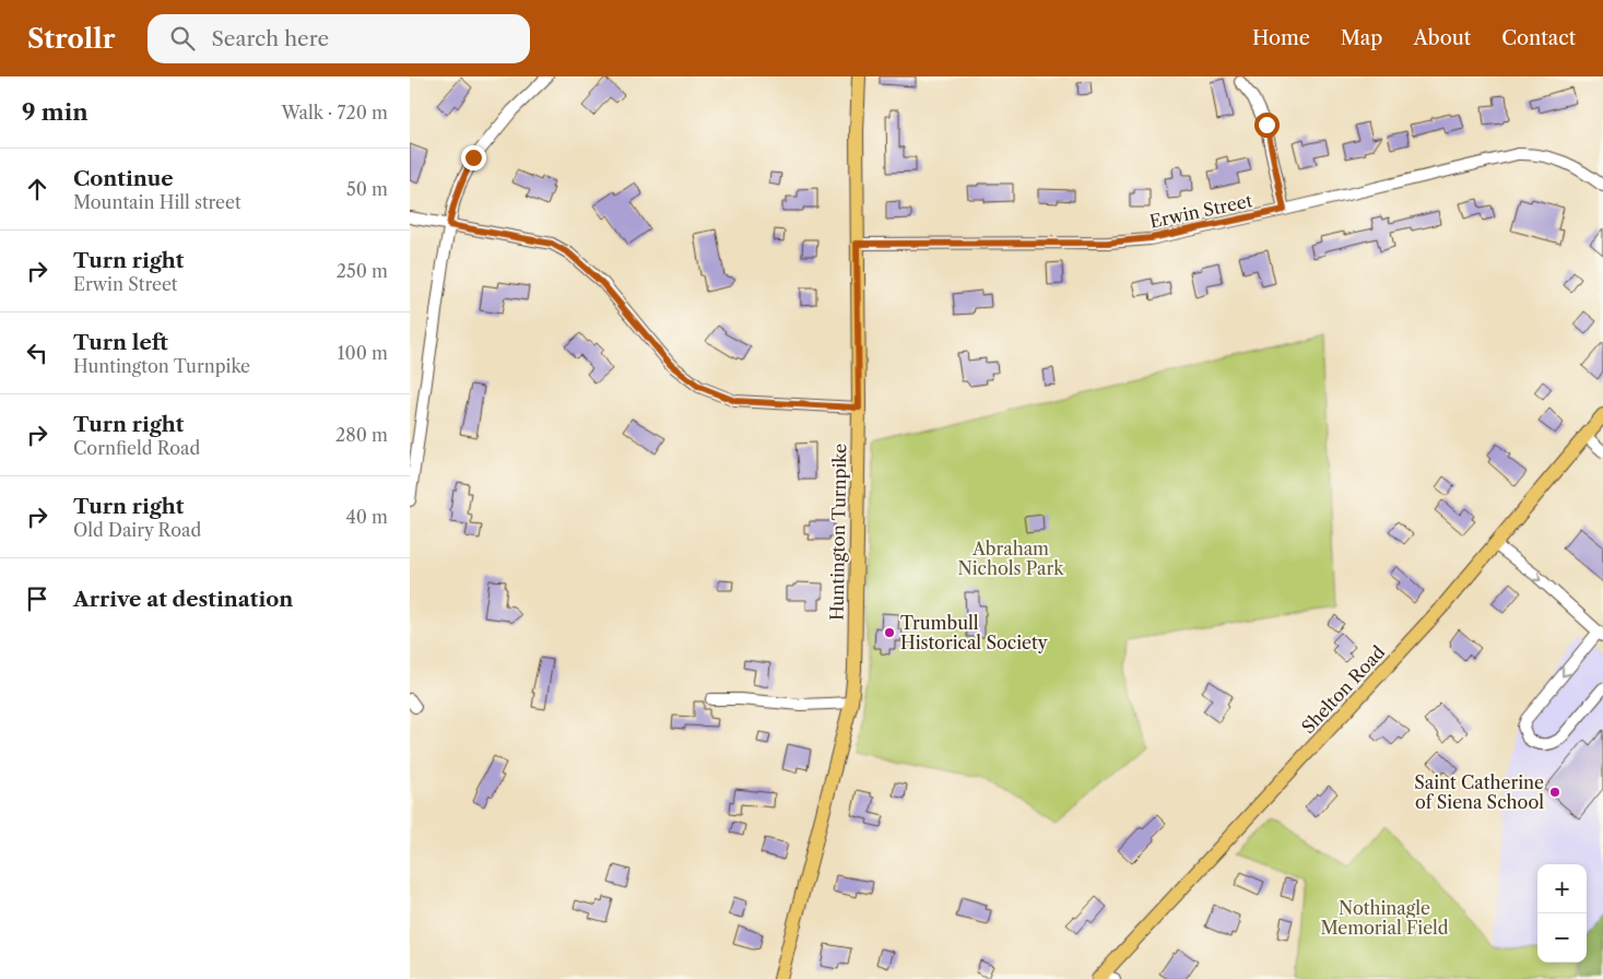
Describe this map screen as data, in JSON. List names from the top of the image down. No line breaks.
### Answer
{"streets":{"main road":["Huntington Turnpike","Shelton Road"],"street":["Erwin Street"]},"crossings":[["Erwin Street","Huntington Turnpike"]],"parks":["Abraham Nichols Park","Nothinagle Memorial Field"],"places":["Trumbull Historical Society","Saint Catherine of Siena School"],"page":{"header":"Strollr","search":"Search here","nav":["Home","Map","About","Contact"],"heading":["9 min","Walk · 720 m"],"list":[["Continue","Mountain Hill street","50 m"],["Turn right","Erwin Street","250 m"],["Turn left","Huntington Turnpike","100 m"],["Turn right","Cornfield Road","280 m"],["Turn right","Old Dairy Road","40 m"],"Arrive at destination"],"map_buttons":["+","−"]}}
